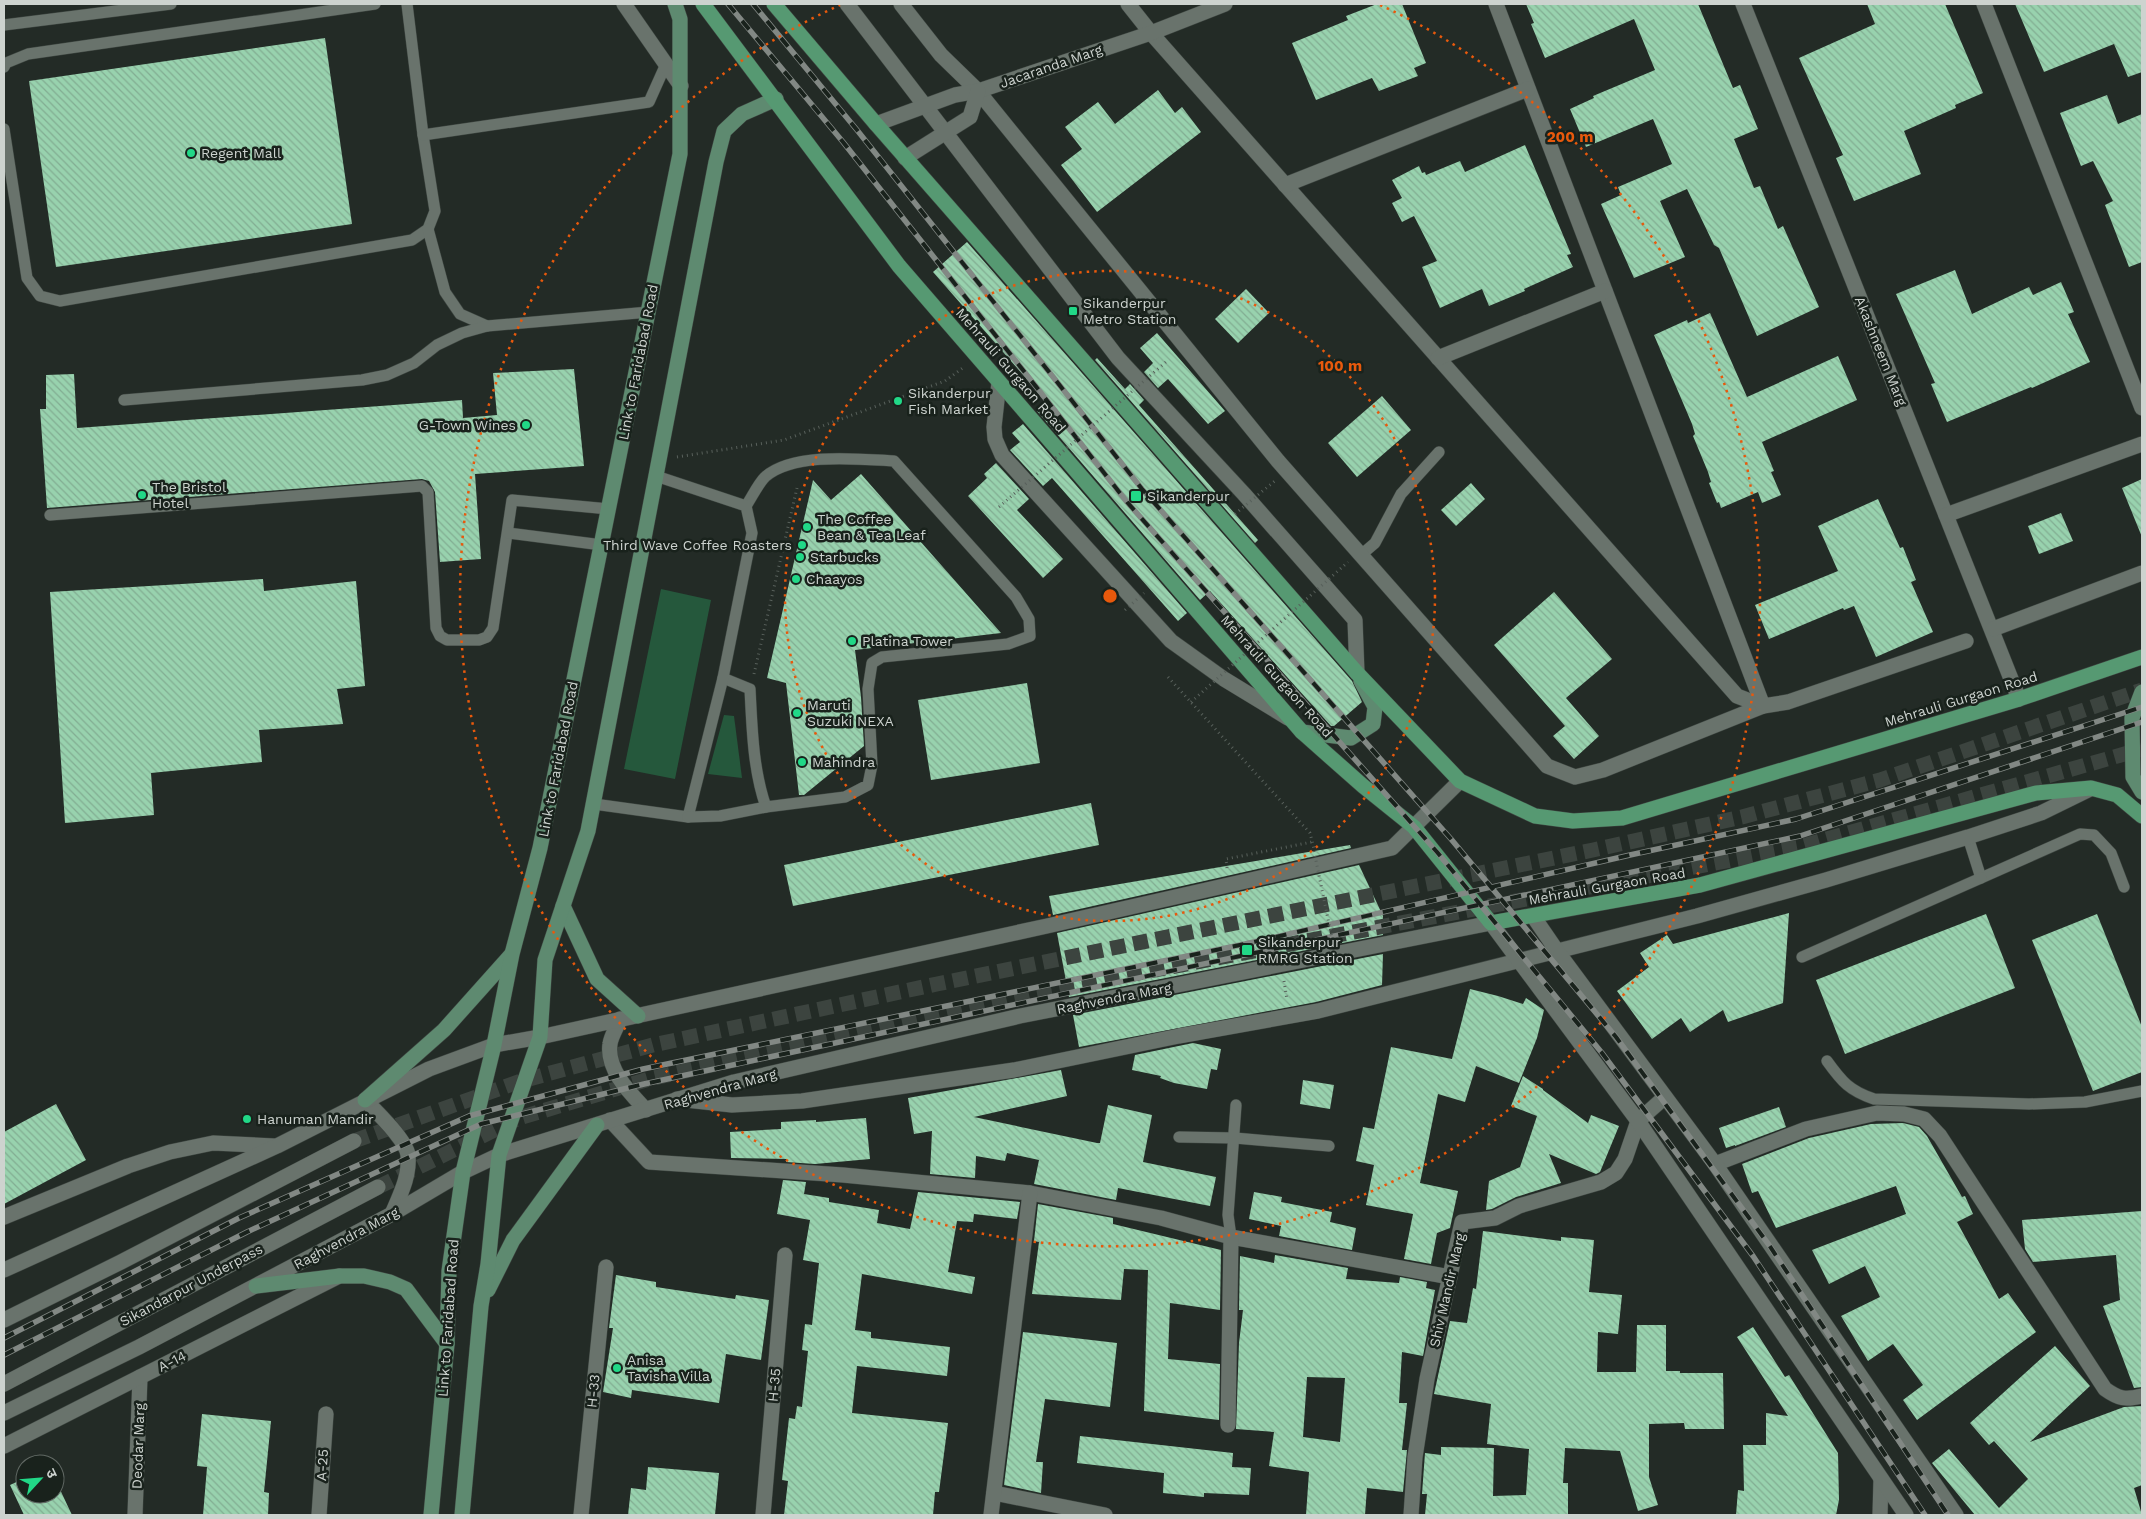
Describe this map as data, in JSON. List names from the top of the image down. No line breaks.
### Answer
{"streets":{"highway":["Mehrauli Gurgaon Road"],"main road":["Link to Faridabad Road"],"street":["Jacaranda Marg","Akashneem Marg","Raghvendra Marg","Sikandarpur Underpass","Shiv Mandir Marg","A-14","H-35","H-33","Deodar Marg","A-25"]},"crossings":[["Jacaranda Marg","Mehrauli Gurgaon Road"],["Akashneem Marg","Mehrauli Gurgaon Road"],["Link to Faridabad Road","Raghvendra Marg"],["Mehrauli Gurgaon Road","Raghvendra Marg"],["A-14","Deodar Marg"]],"places":{"other":["Regent Mall","Sikanderpur Fish Market","G-Town Wines","The Bristol Hotel","The Coffee Bean & Tea Leaf","Third Wave Coffee Roasters","Starbucks","Chaayos","Platina Tower","Maruti Suzuki NEXA","Mahindra","Hanuman Mandir","Anisa Tavisha Villa"],"transit":["Sikanderpur Metro Station","Sikanderpur","Sikanderpur RMRG Station"]},"north":"top right","rings":["200 m","100 m"]}
